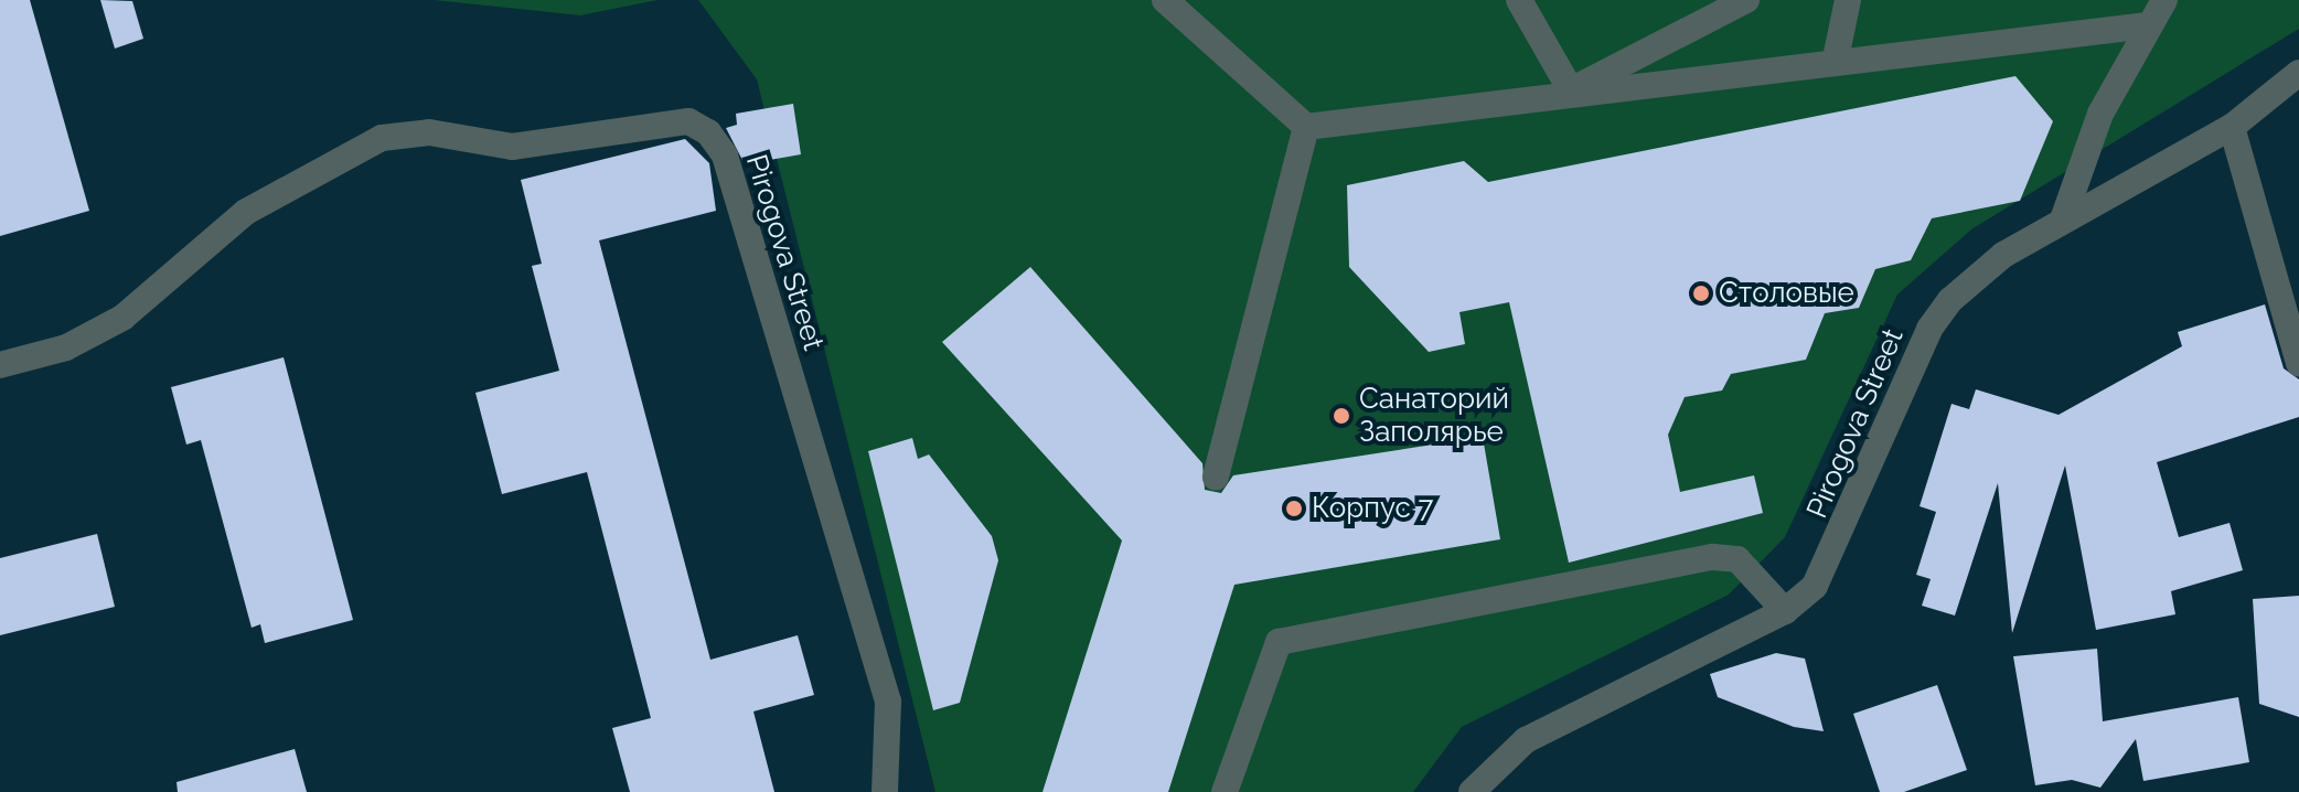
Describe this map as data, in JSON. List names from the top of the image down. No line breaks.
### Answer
{"streets":{"street":["Pirogova Street"]},"places":["Столовые","Санаторий Заполярье","Корпус 7"]}
